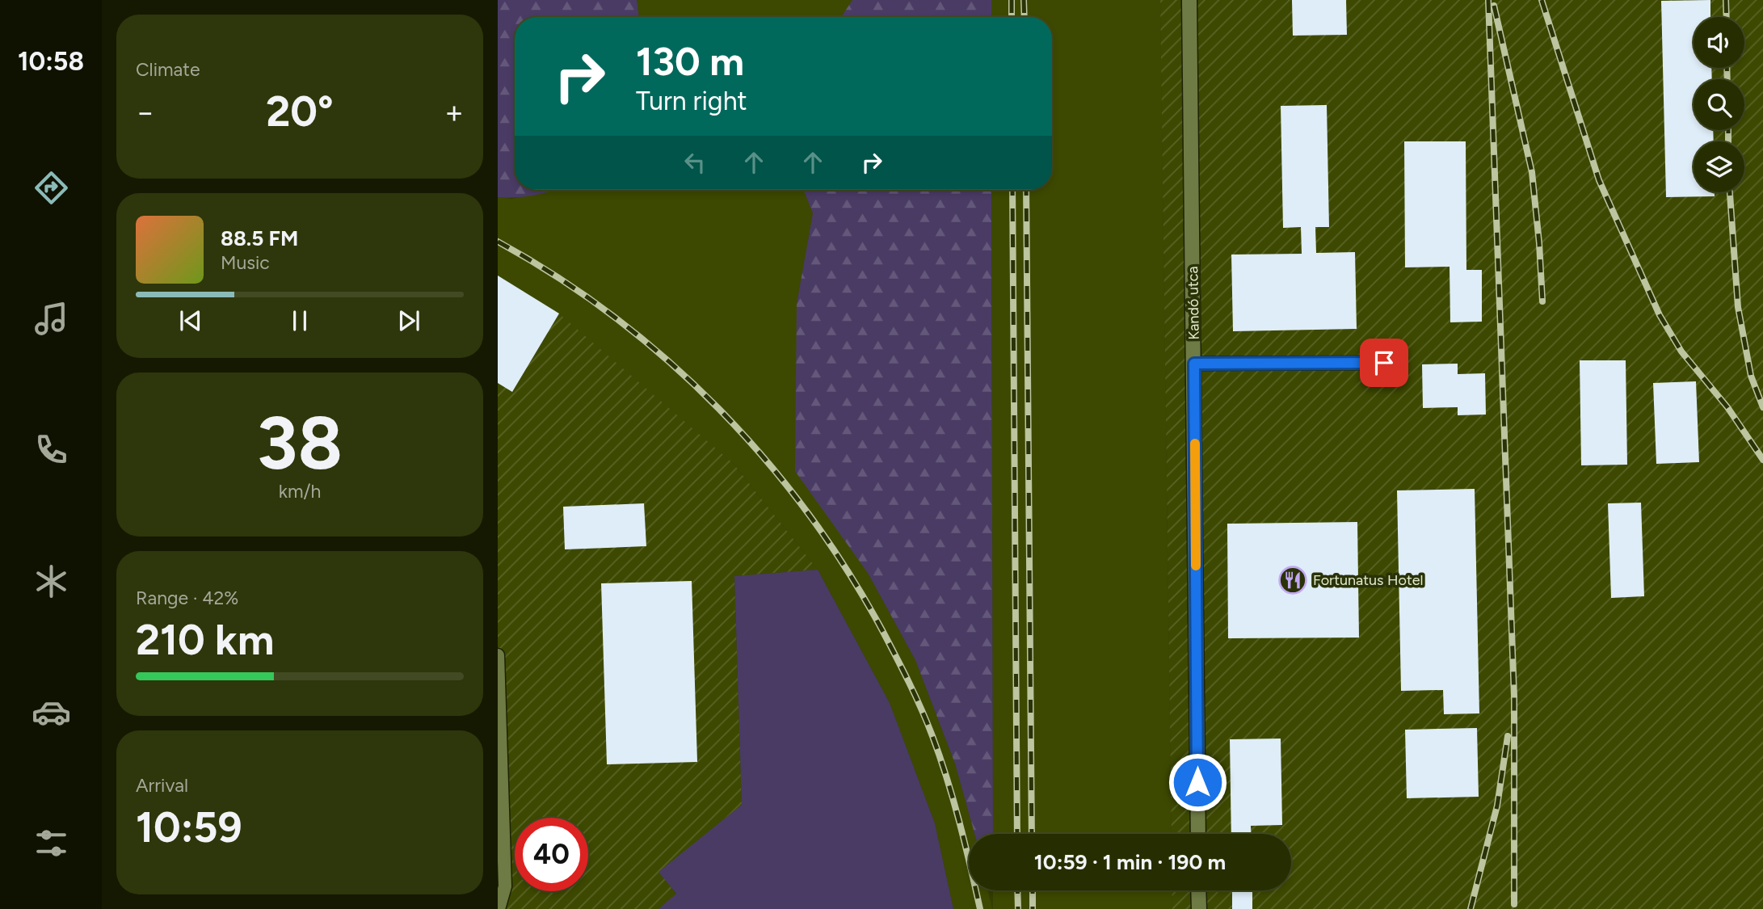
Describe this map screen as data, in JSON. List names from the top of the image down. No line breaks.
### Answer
{"streets":{"street":["Kandó utca"]},"places":{"restaurant":["Fortunatus Hotel"]},"page":{"tabs":"10:58","tile":["Climate",["38","km/h"],["Range · 42%","210 km"],["Arrival","10:59"]],"turn":["130 m","Turn right"],"heat":["−","20°","+"],"song":["88.5 FM","Music"],"limit":"40","trip":"10:59 · 1 min · 190 m"}}
